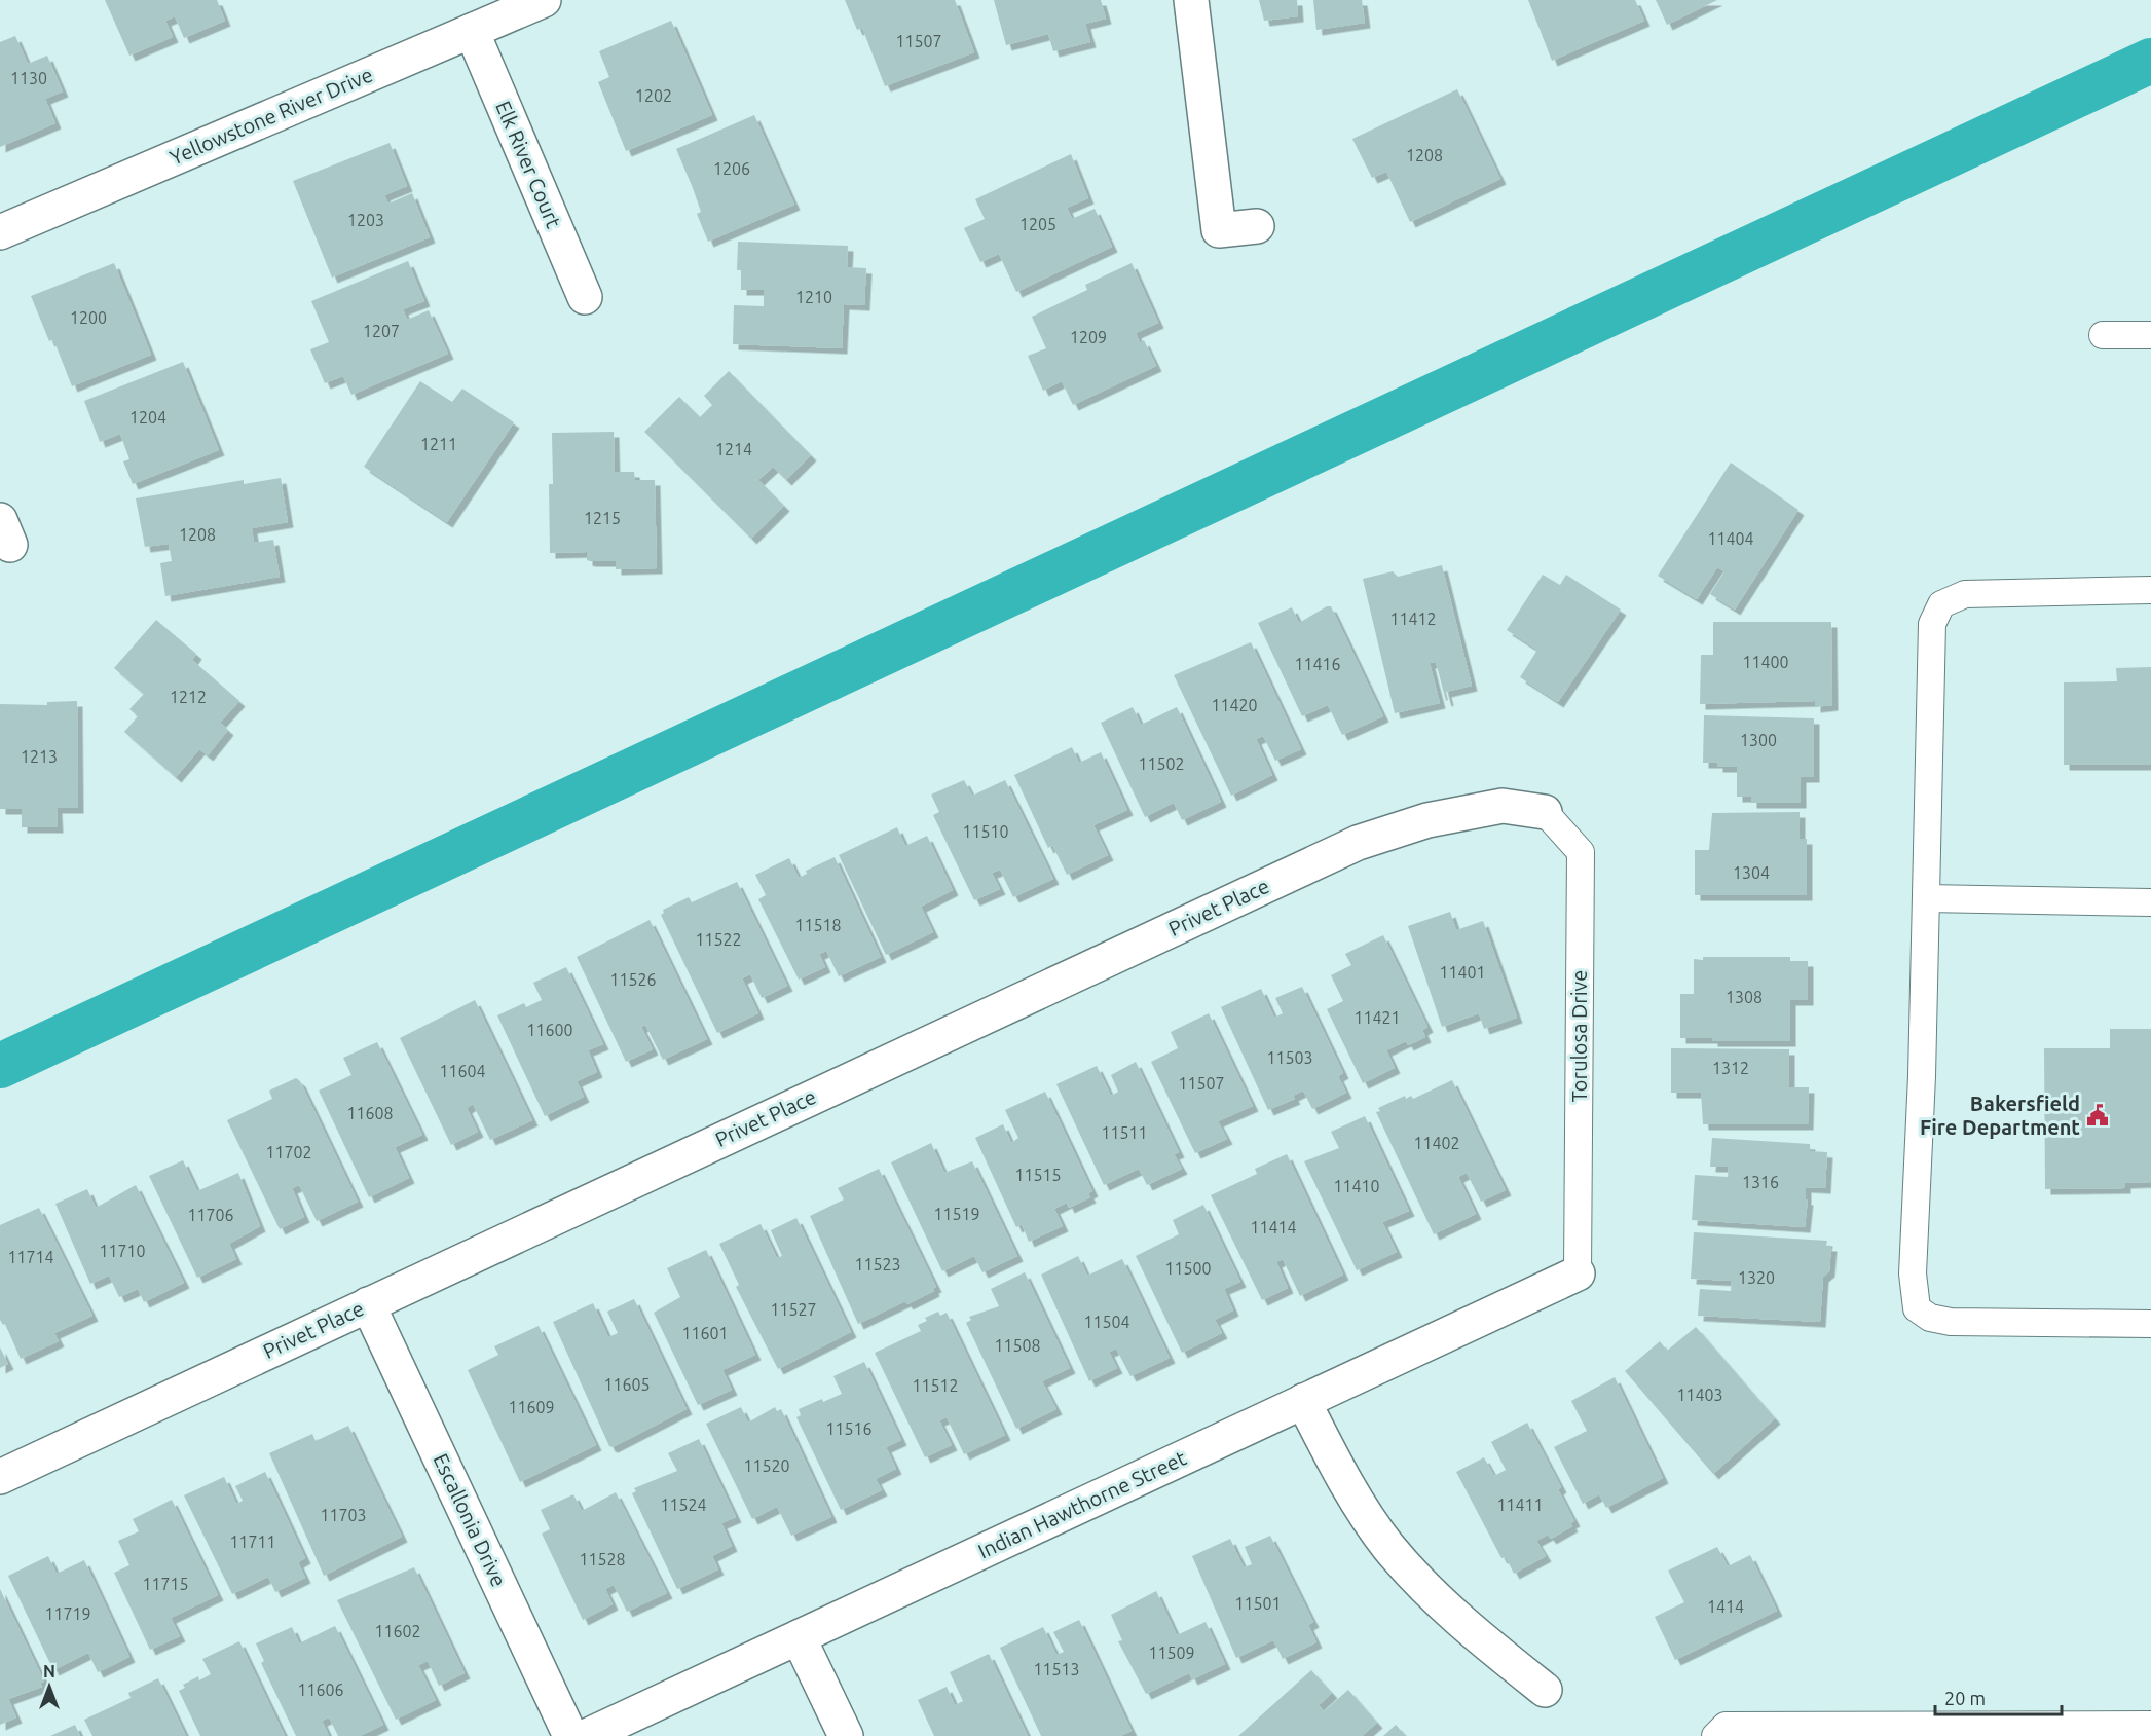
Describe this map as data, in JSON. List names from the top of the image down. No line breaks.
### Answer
{"streets":{"street":["Yellowstone River Drive","Elk River Court","Privet Place","Indian Hawthorne Street","Escallonia Drive"],"lane":["Torulosa Drive"]},"crossings":[["Yellowstone River Drive","Elk River Court"],["Privet Place","Torulosa Drive"],["Privet Place","Escallonia Drive"],["Torulosa Drive","Indian Hawthorne Street"]],"places":{"public building":["Bakersfield Fire Department"]},"house_numbers":["11507","1130","1202","1208","1206","1203","1205","1210","1200","1207","1209","1204","1211","1214","1215","1208","11404","11412","11400","11416","1212","11420","1300","1213","11502","11510","1304","11518","11522","11401","11526","1308","11421","11600","11503","1312","11604","11507","11608","11511","11402","11702","11515","1316","11410","11519","11706","11414","11710","11714","11523","11500","1320","11527","11504","11601","11508","11605","11512","11403","11609","11516","11520","11524","11411","11703","11711","11528","11715","11501","1414","11719","11602","11509","11513","11606"],"scale_bar":"20 m","north":"top"}
